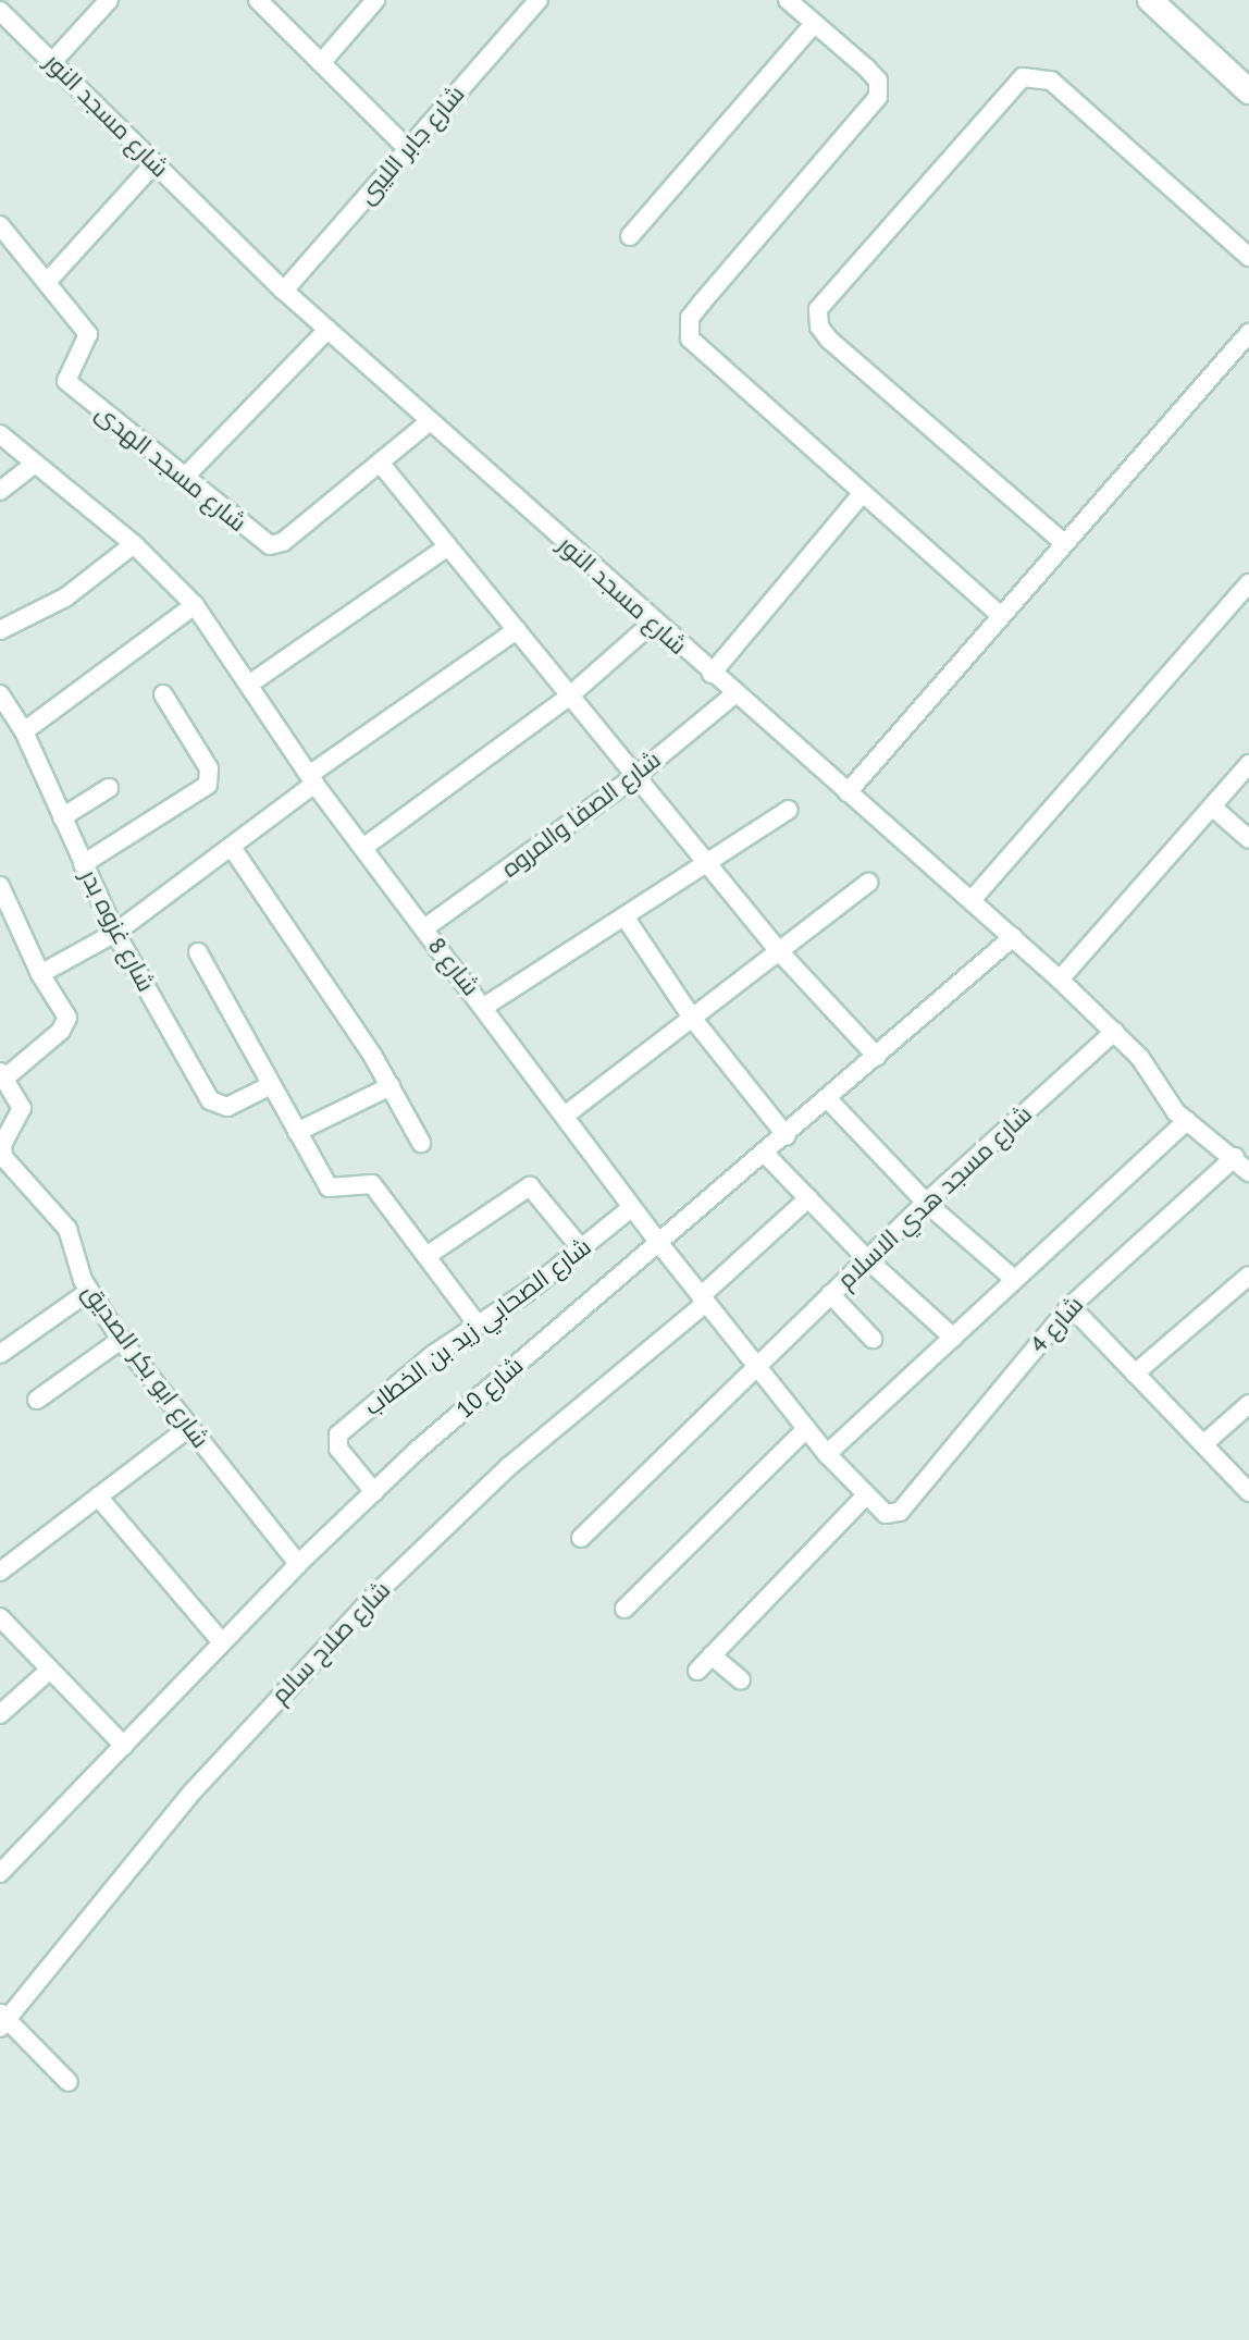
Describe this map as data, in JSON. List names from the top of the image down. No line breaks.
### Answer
{"streets":{"street":["شارع مسجد النور","شارع جابر الليبى","شارع مسجد الهدى","شارع الصفا والمروه","شارع غزوه بدر","شارع 8","شارع مسجد هدي الاسلام","شارع 4","شارع الصحابي زيد بن الخطاب","شارع ابو بكر الصديق","شارع 10","شارع صلاح سالم"]},"crossings":[["شارع مسجد النور","شارع جابر الليبى"],["شارع مسجد النور","شارع مسجد الهدى"],["شارع مسجد النور","شارع الصفا والمروه"],["شارع مسجد النور","شارع مسجد هدي الاسلام"],["شارع مسجد النور","شارع 4"],["شارع مسجد النور","شارع 10"],["شارع الصفا والمروه","شارع 8"],["شارع 8","شارع مسجد هدي الاسلام"],["شارع 8","شارع 4"],["شارع 8","شارع الصحابي زيد بن الخطاب"],["شارع 8","شارع 10"],["شارع 8","شارع صلاح سالم"],["شارع الصحابي زيد بن الخطاب","شارع 10"],["شارع ابو بكر الصديق","شارع 10"]]}
